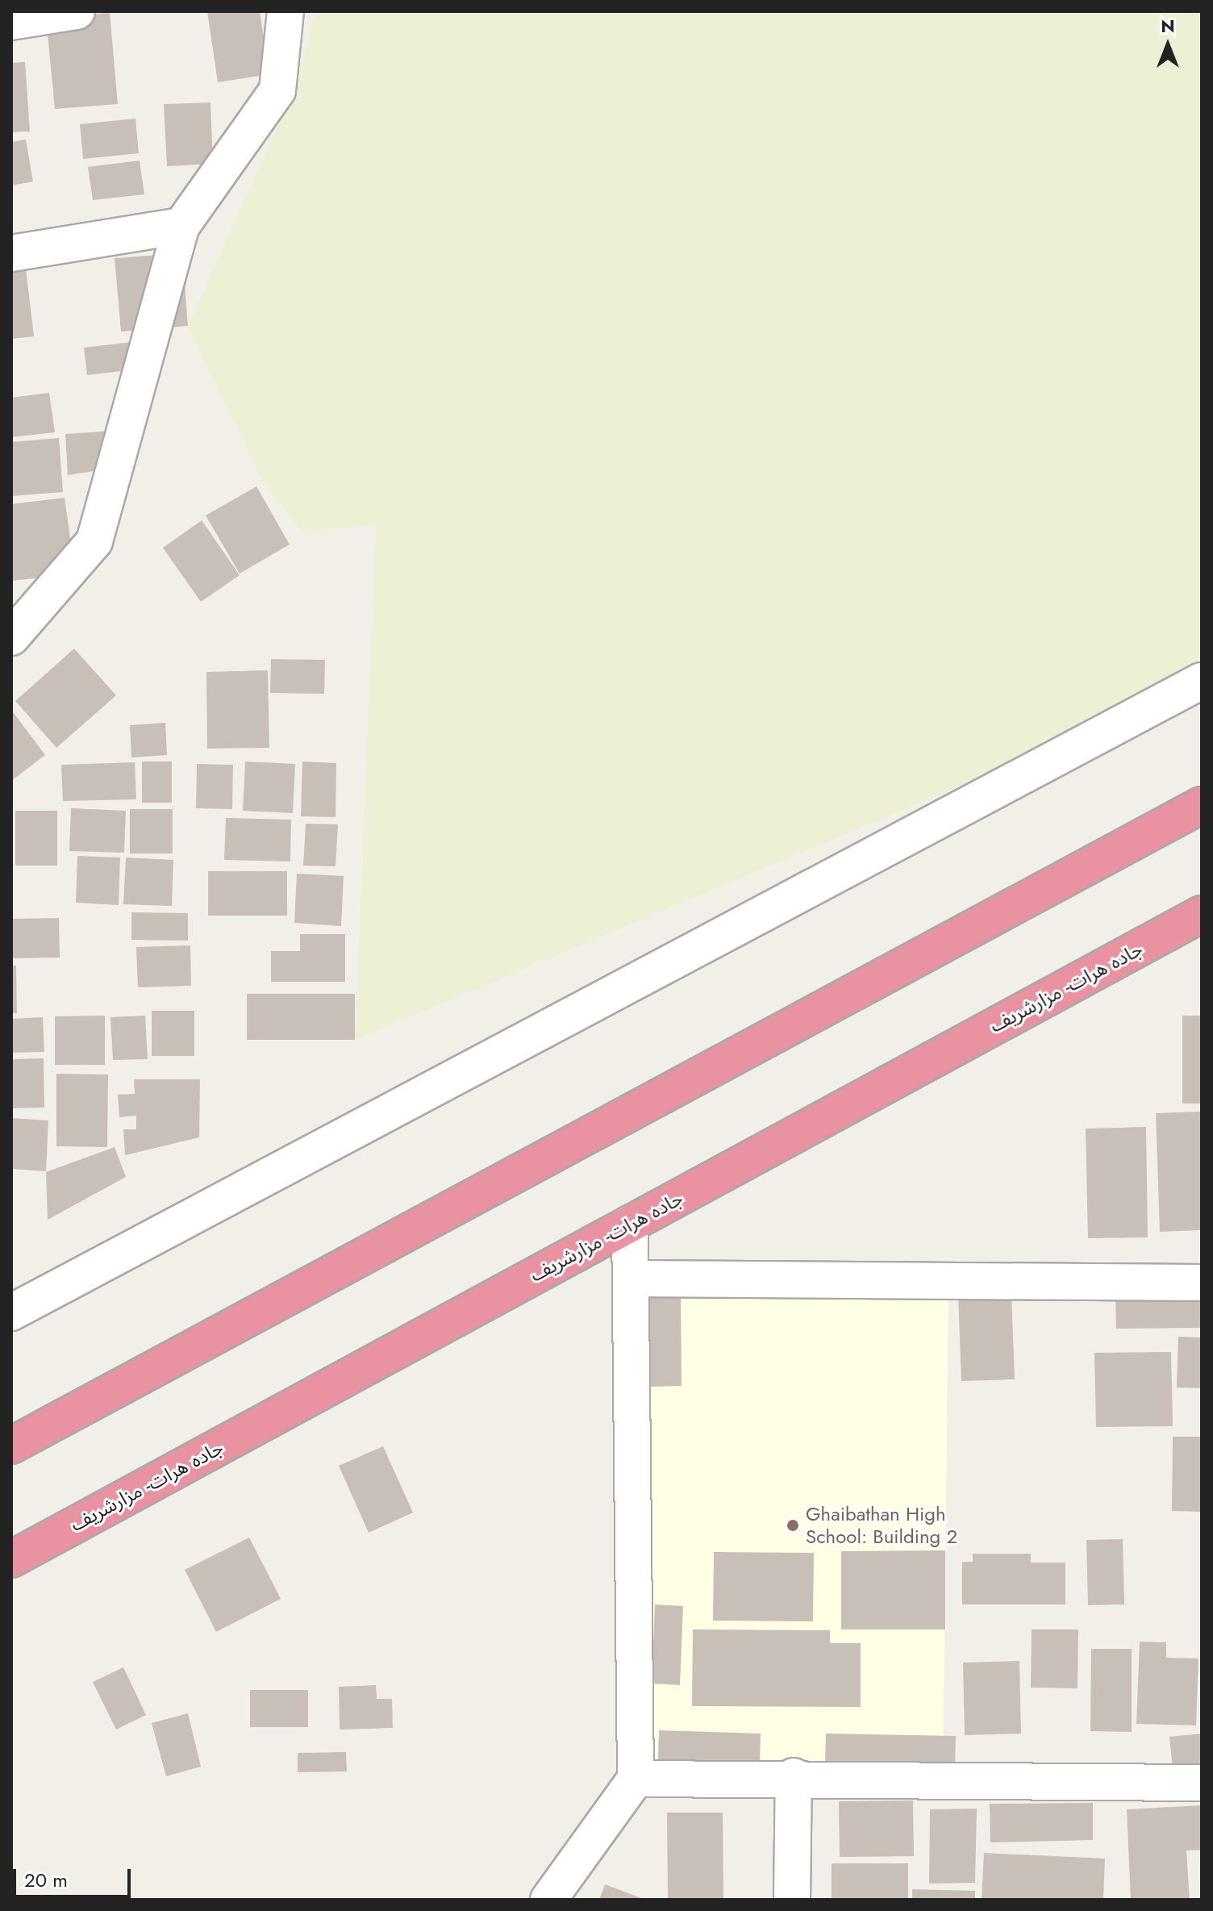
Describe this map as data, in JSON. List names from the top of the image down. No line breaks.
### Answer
{"streets":{"highway":["جاده هرات- مزارشریف"]},"places":["Ghaibathan High School: Building 2"],"scale_bar":"20 m","north":"top"}
